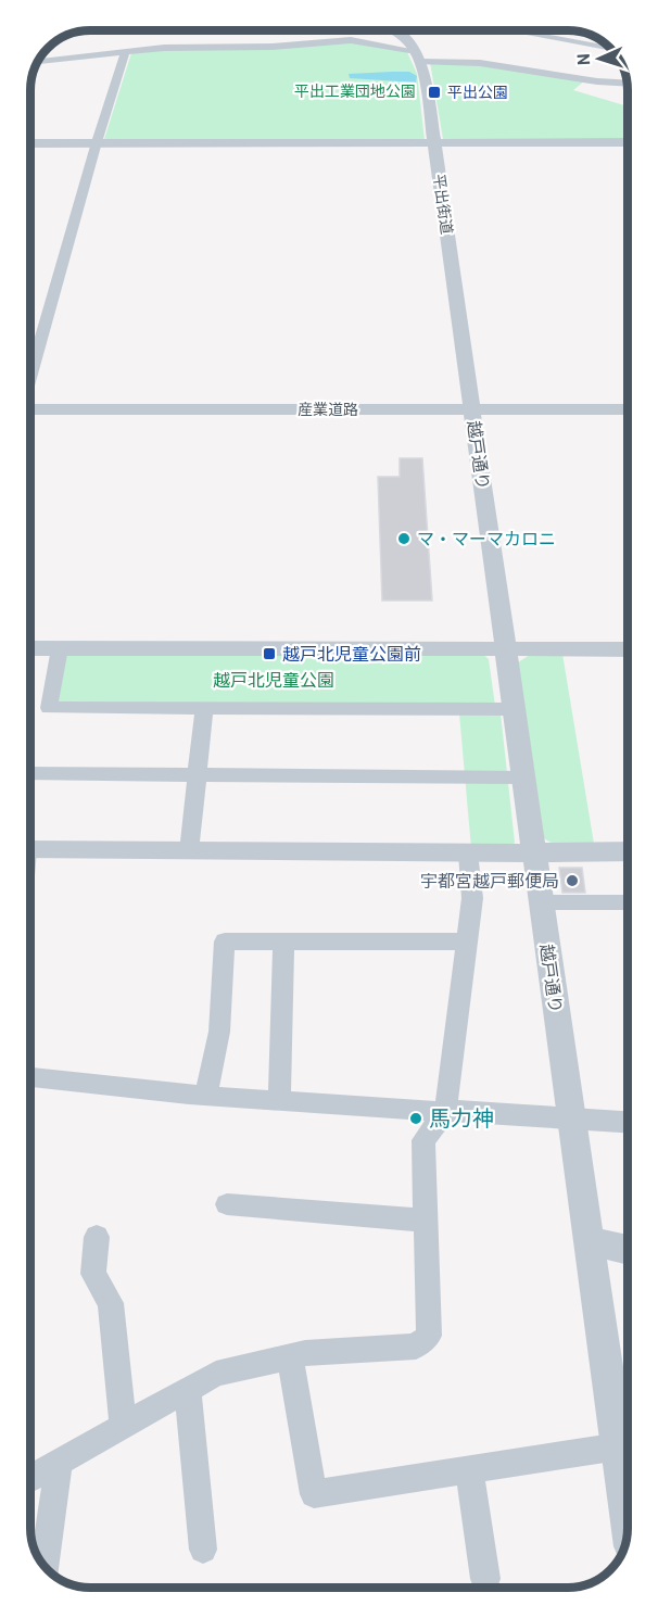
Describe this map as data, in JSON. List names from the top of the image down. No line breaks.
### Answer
{"streets":{"street":["平出街道","産業道路","越戸通り"]},"crossings":[["平出街道","産業道路"],["平出街道","越戸通り"],["産業道路","越戸通り"]],"parks":["平出工業団地公園","越戸北児童公園"],"places":{"transit":["平出公園","越戸北児童公園前"],"other":["マ・マーマカロニ","宇都宮越戸郵便局","馬力神"]},"north":"left"}
